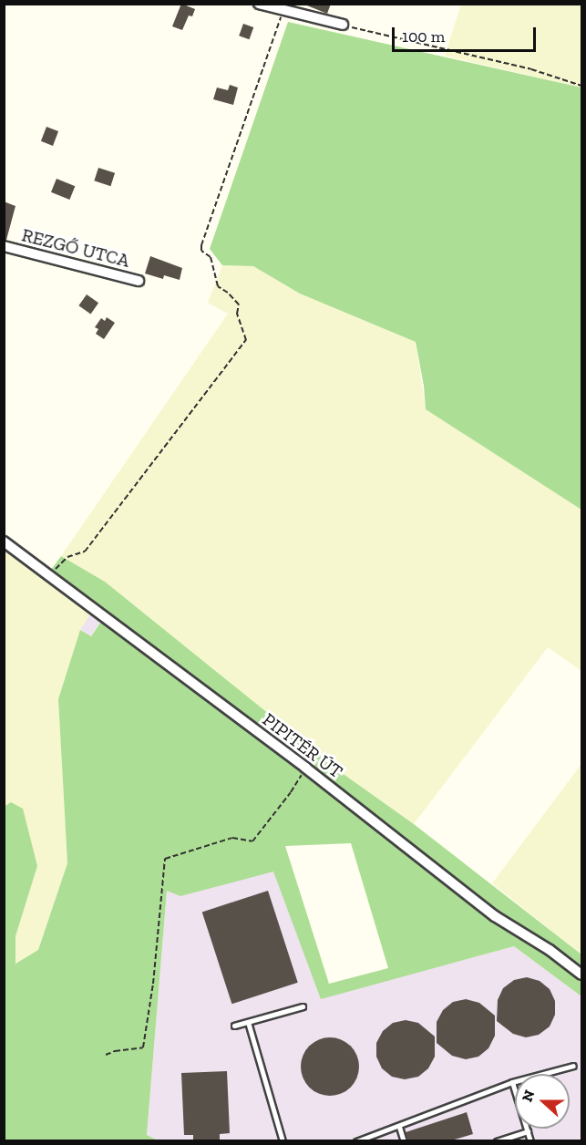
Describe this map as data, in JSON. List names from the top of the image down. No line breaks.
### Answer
{"streets":{"street":["REZGŐ UTCA","PIPITÉR ÚT"]},"scale_bar":"100 m","north":"left"}
